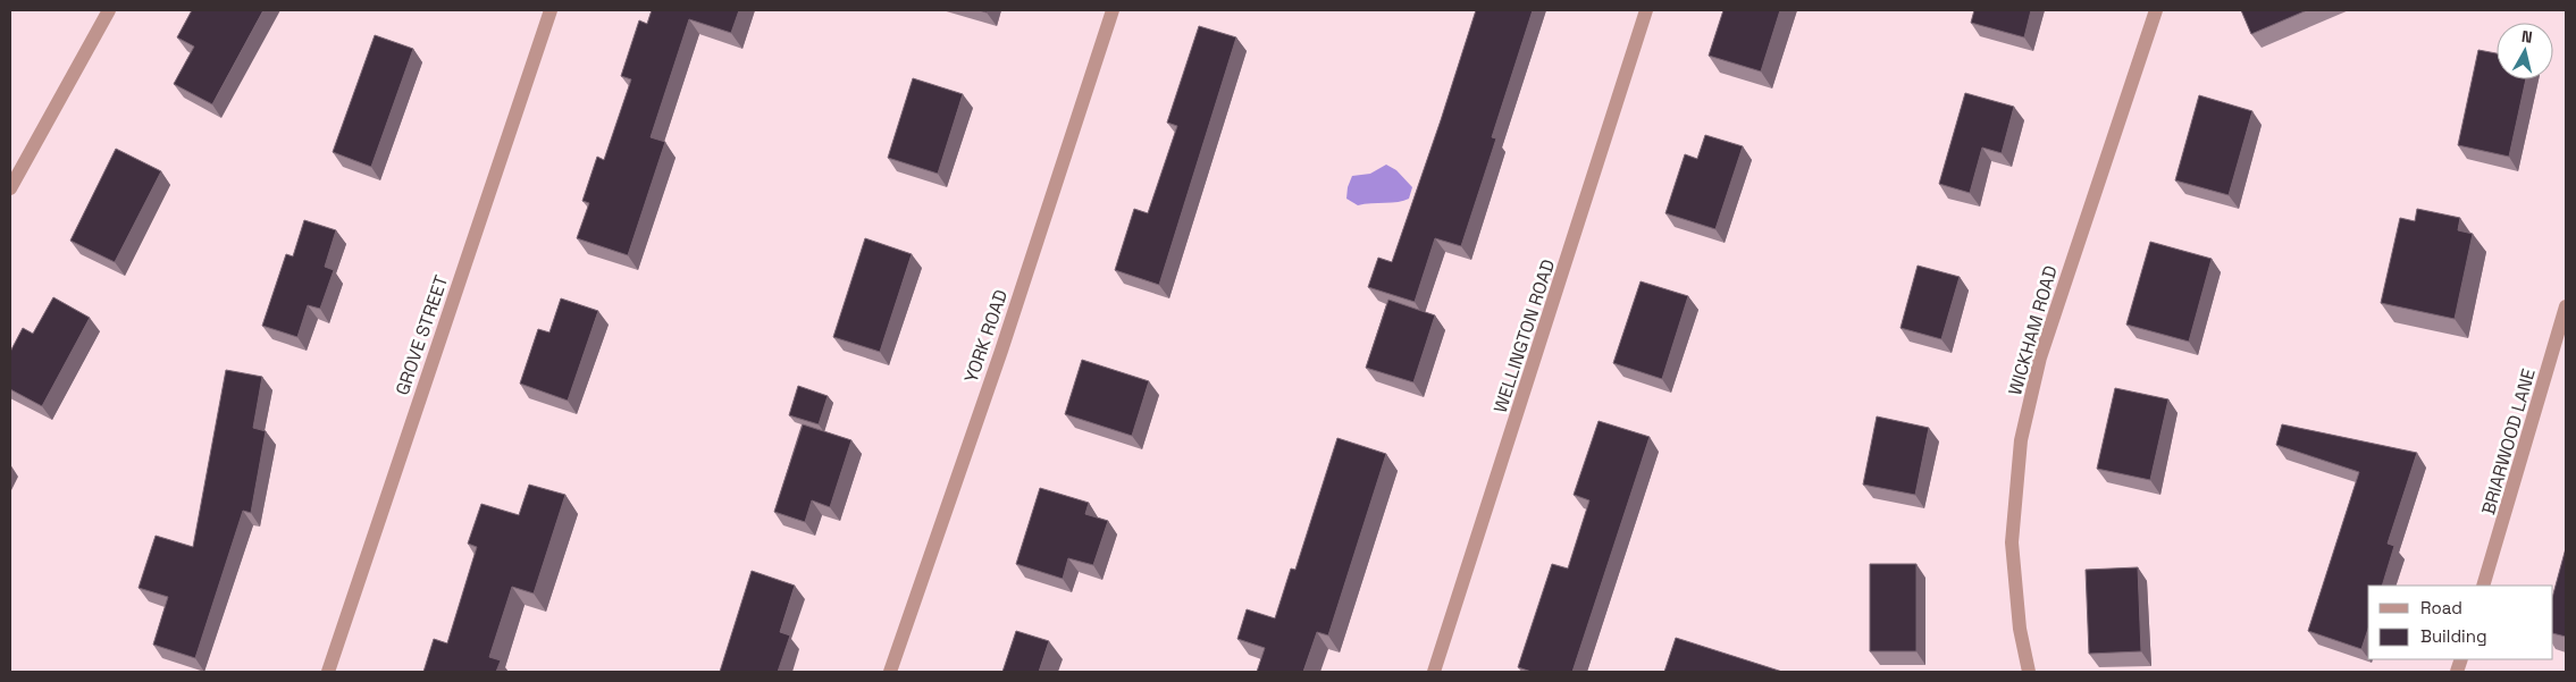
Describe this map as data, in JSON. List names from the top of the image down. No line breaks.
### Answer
{"streets":{"street":["WICKHAM ROAD","GROVE STREET","YORK ROAD","WELLINGTON ROAD","BRIARWOOD LANE"]},"legend":["Road","Building"],"north":"top"}
